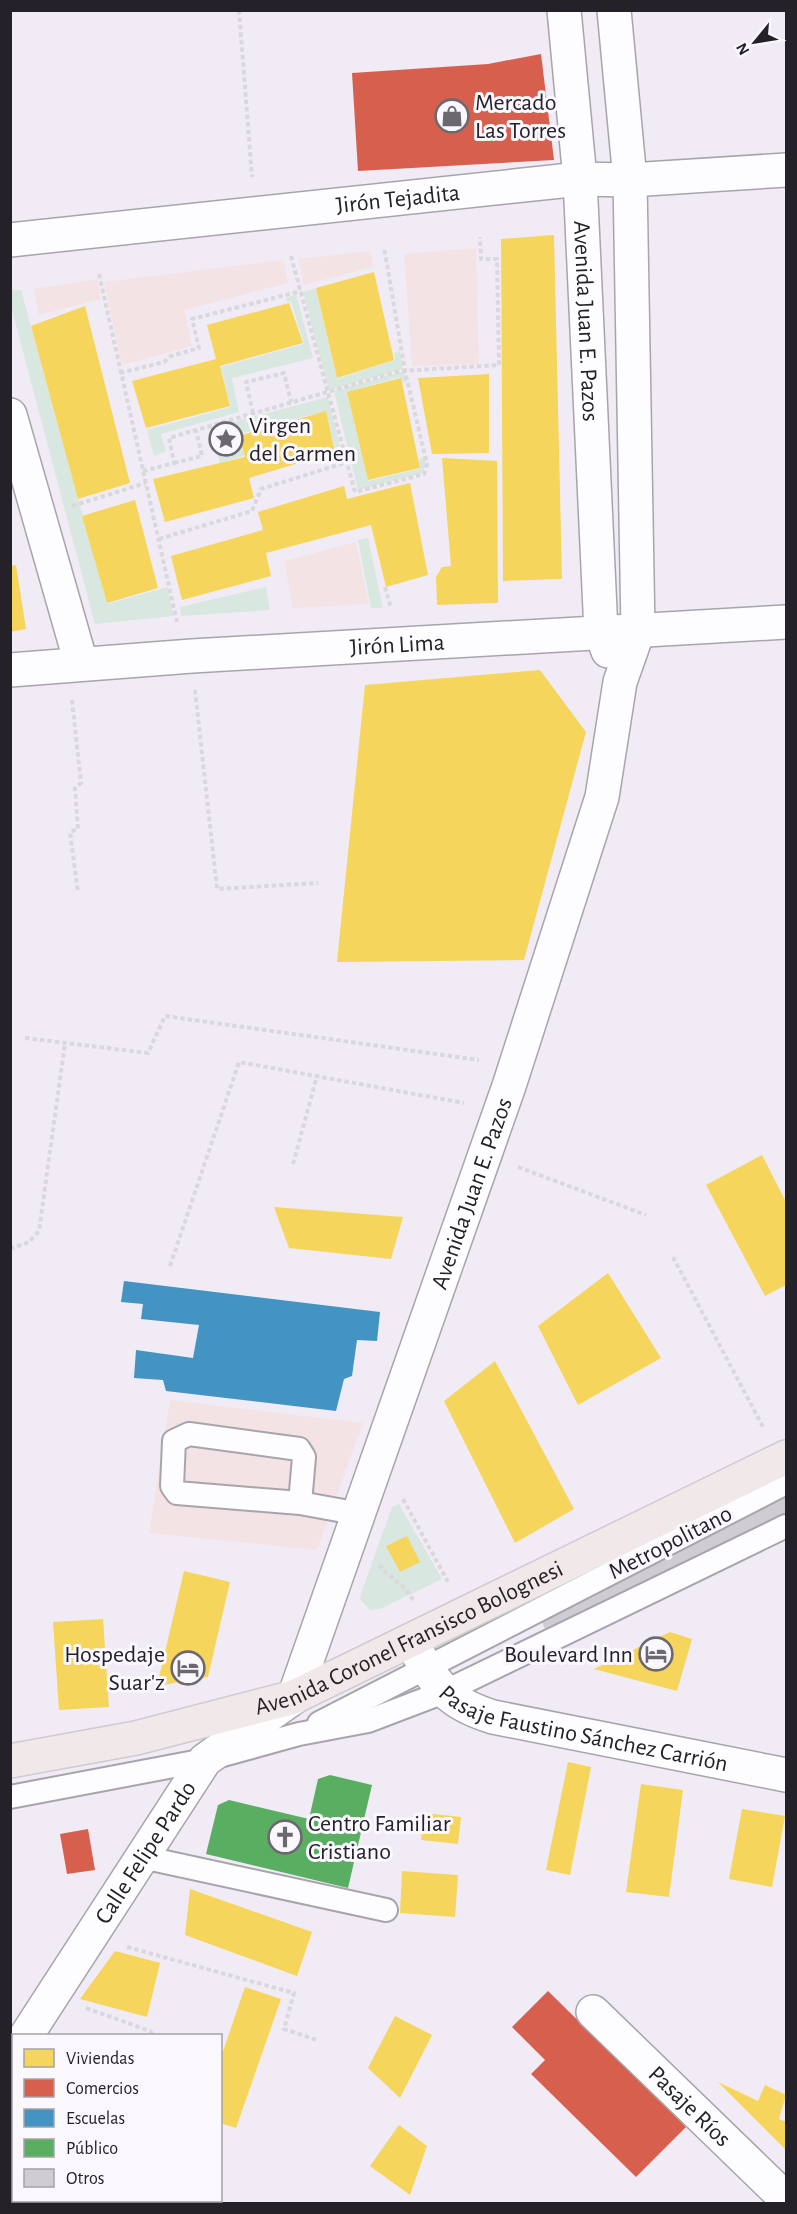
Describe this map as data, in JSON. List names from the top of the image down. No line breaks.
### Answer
{"streets":{"main road":["Avenida Coronel Fransisco Bolognesi"],"street":["Jirón Tejadita","Avenida Juan E. Pazos","Jirón Lima","Pasaje Faustino Sánchez Carrión","Calle Felipe Pardo","Pasaje Ríos"],"lane":["Metropolitano"]},"crossings":[["Jirón Tejadita","Avenida Juan E. Pazos"],["Avenida Juan E. Pazos","Jirón Lima"],["Avenida Juan E. Pazos","Avenida Coronel Fransisco Bolognesi"],["Avenida Juan E. Pazos","Calle Felipe Pardo"],["Metropolitano","Avenida Coronel Fransisco Bolognesi"],["Metropolitano","Pasaje Faustino Sánchez Carrión"],["Metropolitano","Calle Felipe Pardo"],["Avenida Coronel Fransisco Bolognesi","Pasaje Faustino Sánchez Carrión"],["Avenida Coronel Fransisco Bolognesi","Calle Felipe Pardo"]],"places":{"shop":["Mercado Las Torres"],"place":["Virgen del Carmen"],"hotel":["Boulevard Inn","Hospedaje Suar'z"],"church":["Centro Familiar Cristiano"]},"legend":["Viviendas","Comercios","Escuelas","Público","Otros"],"north":"bottom left"}
